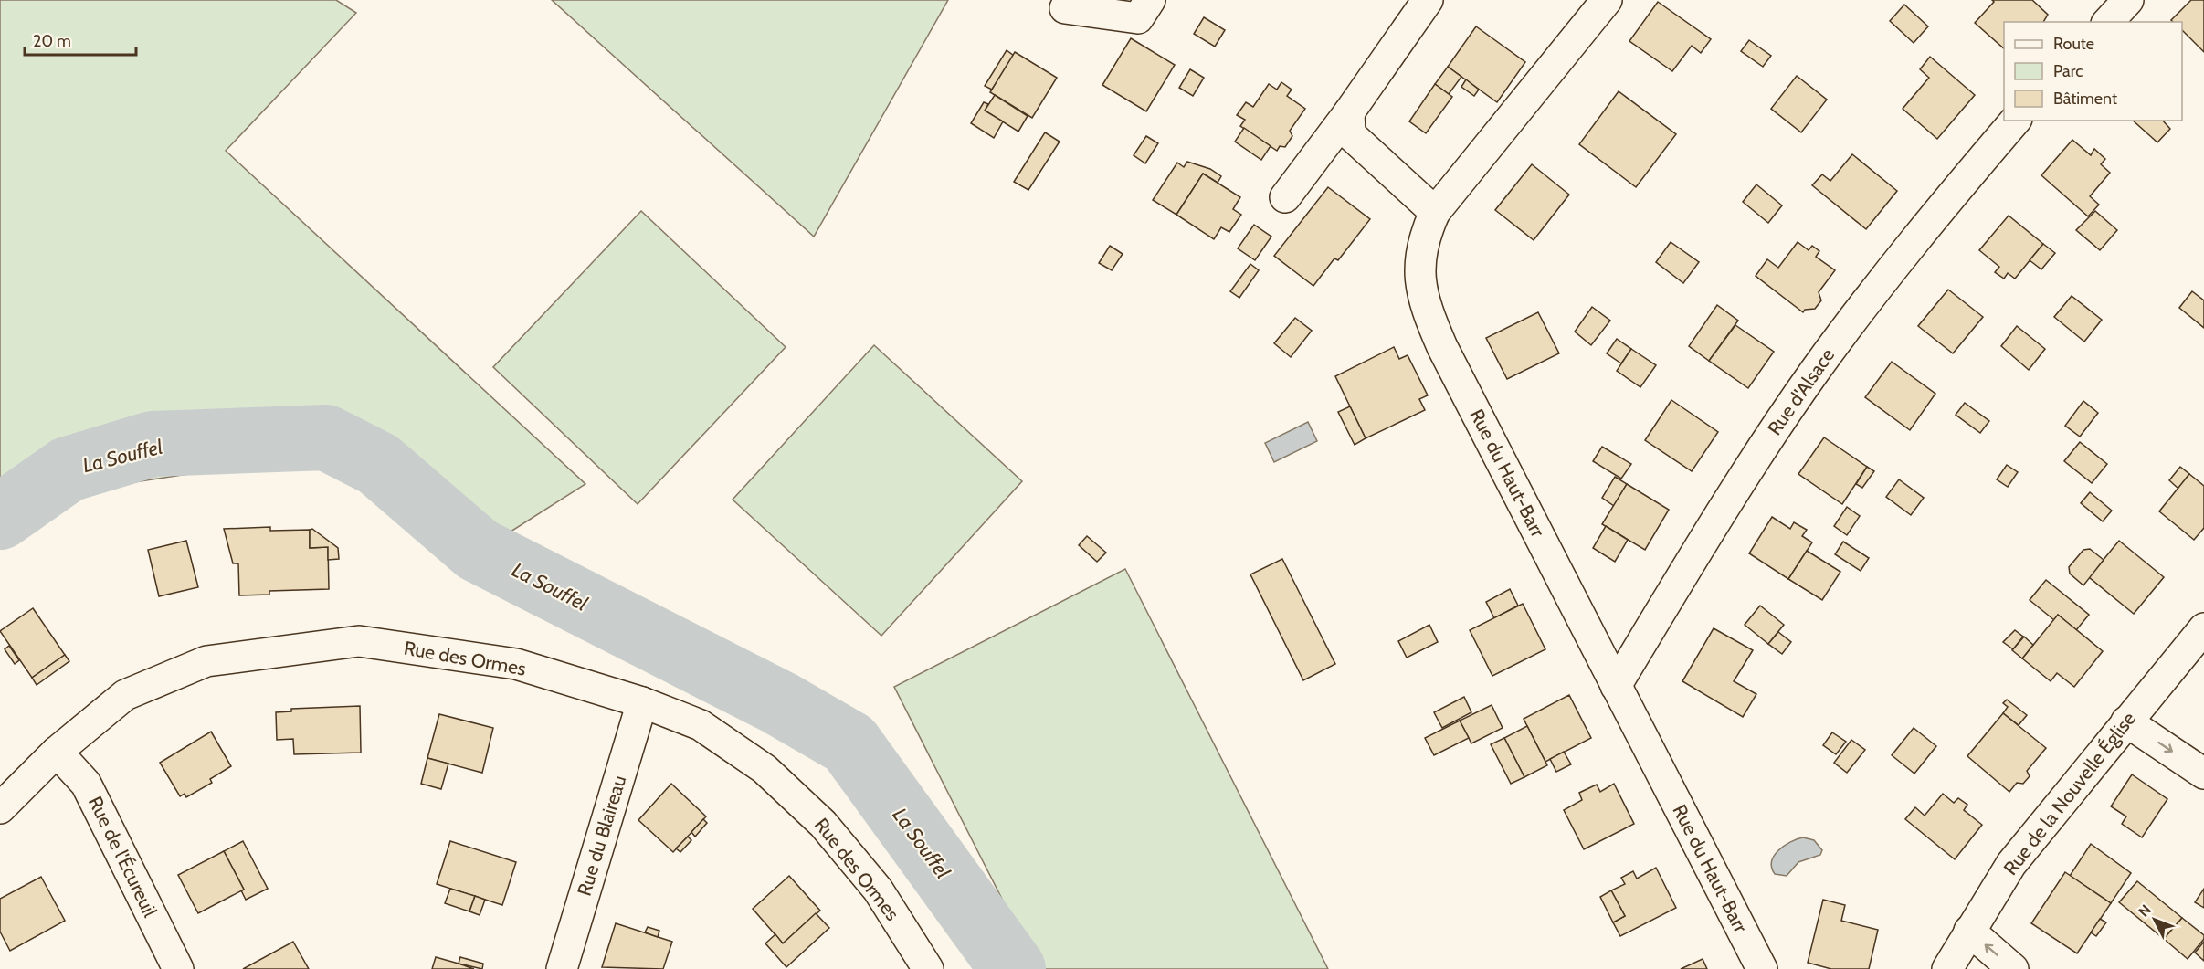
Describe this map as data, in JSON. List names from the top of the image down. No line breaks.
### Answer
{"streets":{"street":["Rue d'Alsace","Rue du Haut-Barr","Rue des Ormes","Rue de la Nouvelle Église","Rue du Blaireau","Rue de l'Écureuil"]},"crossings":[["Rue d'Alsace","Rue du Haut-Barr"],["Rue des Ormes","Rue du Blaireau"],["Rue des Ormes","Rue de l'Écureuil"]],"water":["La Souffel"],"legend":["Route","Parc","Bâtiment"],"scale_bar":"20 m","north":"top left"}
